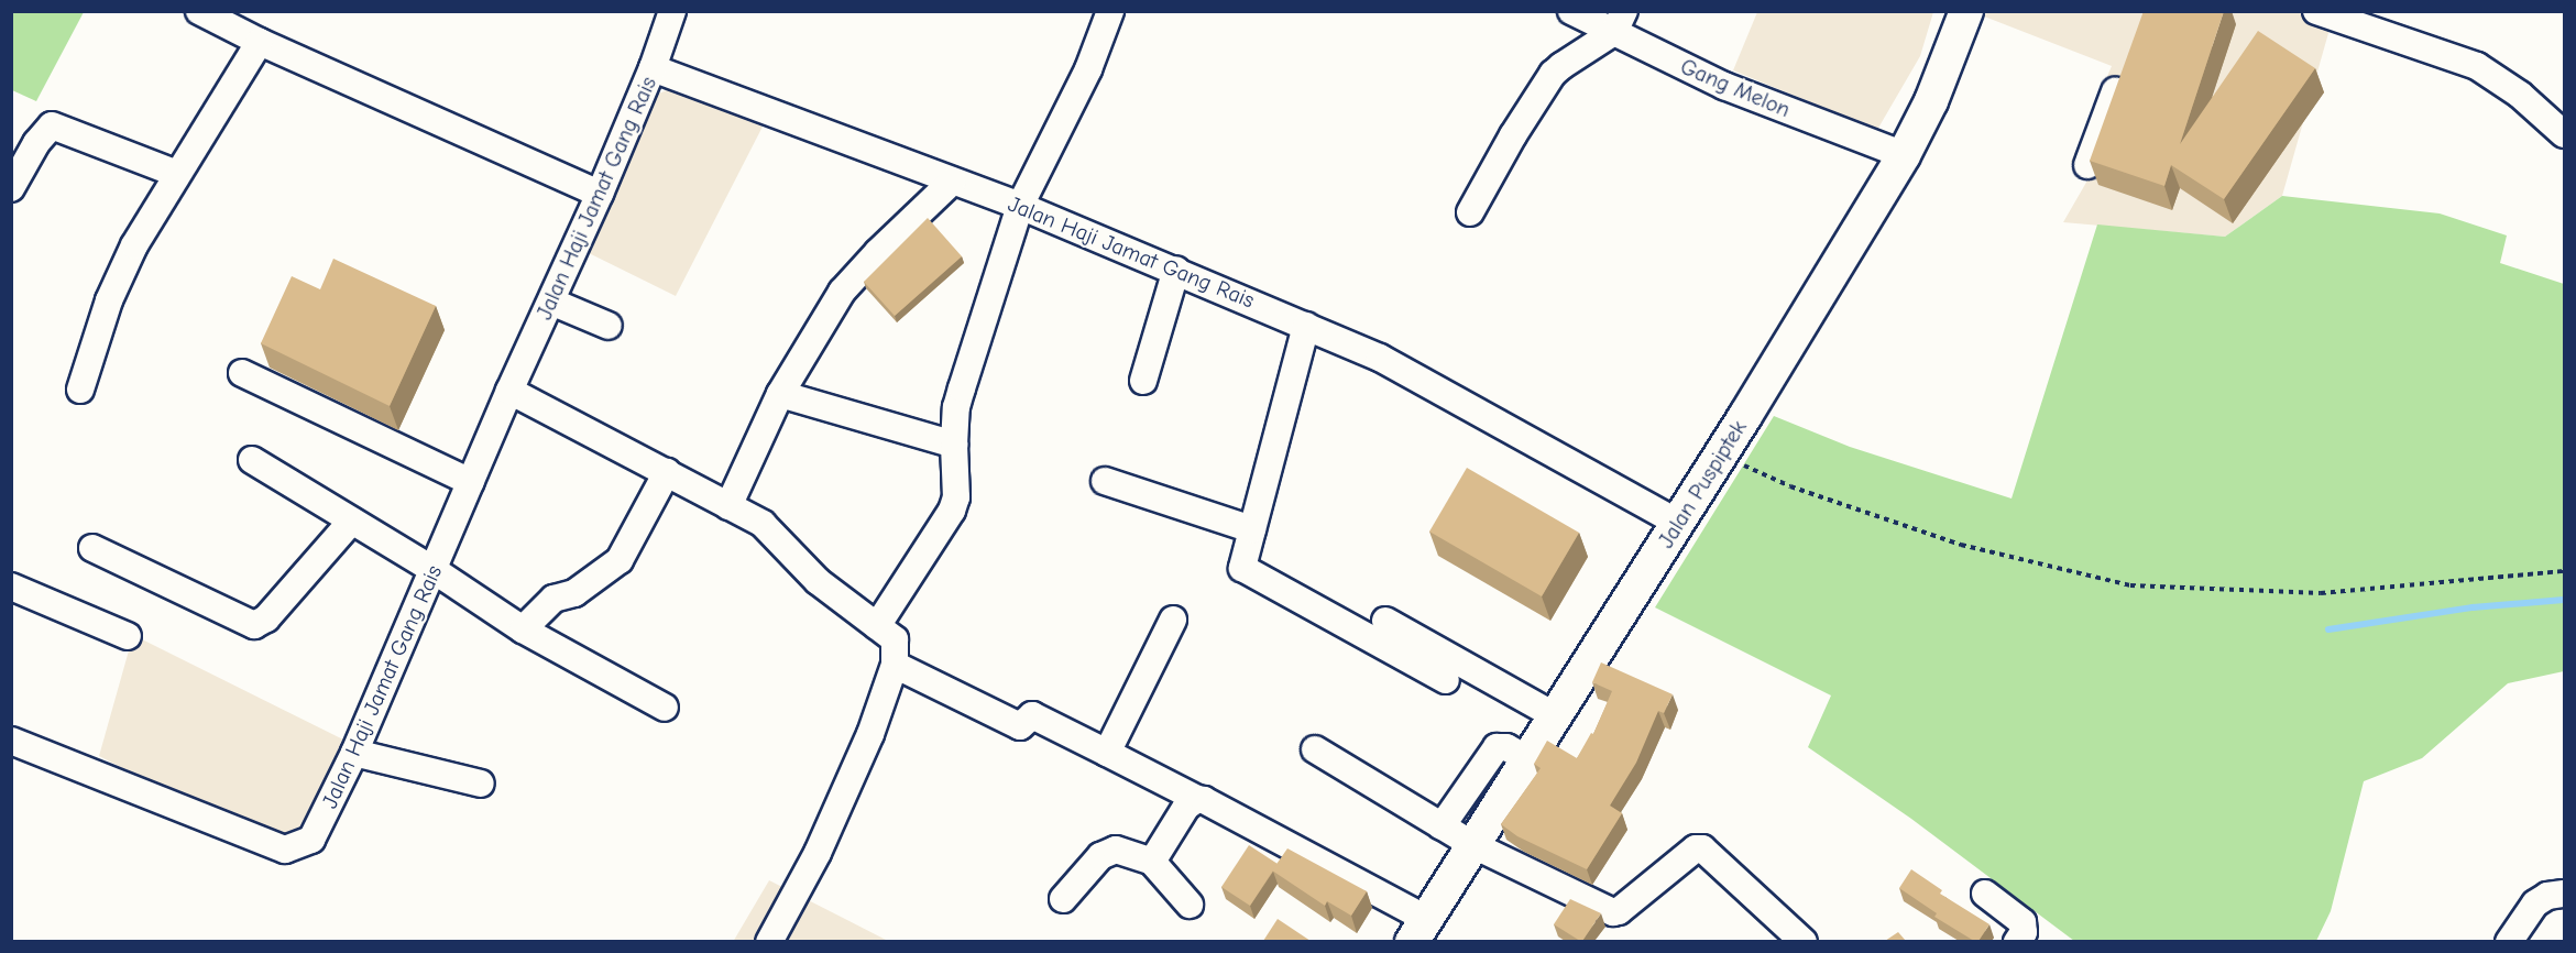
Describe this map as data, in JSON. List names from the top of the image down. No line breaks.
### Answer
{"streets":{"main road":["Jalan Puspiptek"],"street":["Gang Melon","Jalan Haji Jamat Gang Rais"]},"crossings":[["Gang Melon","Jalan Puspiptek"],["Jalan Haji Jamat Gang Rais","Jalan Puspiptek"]]}
